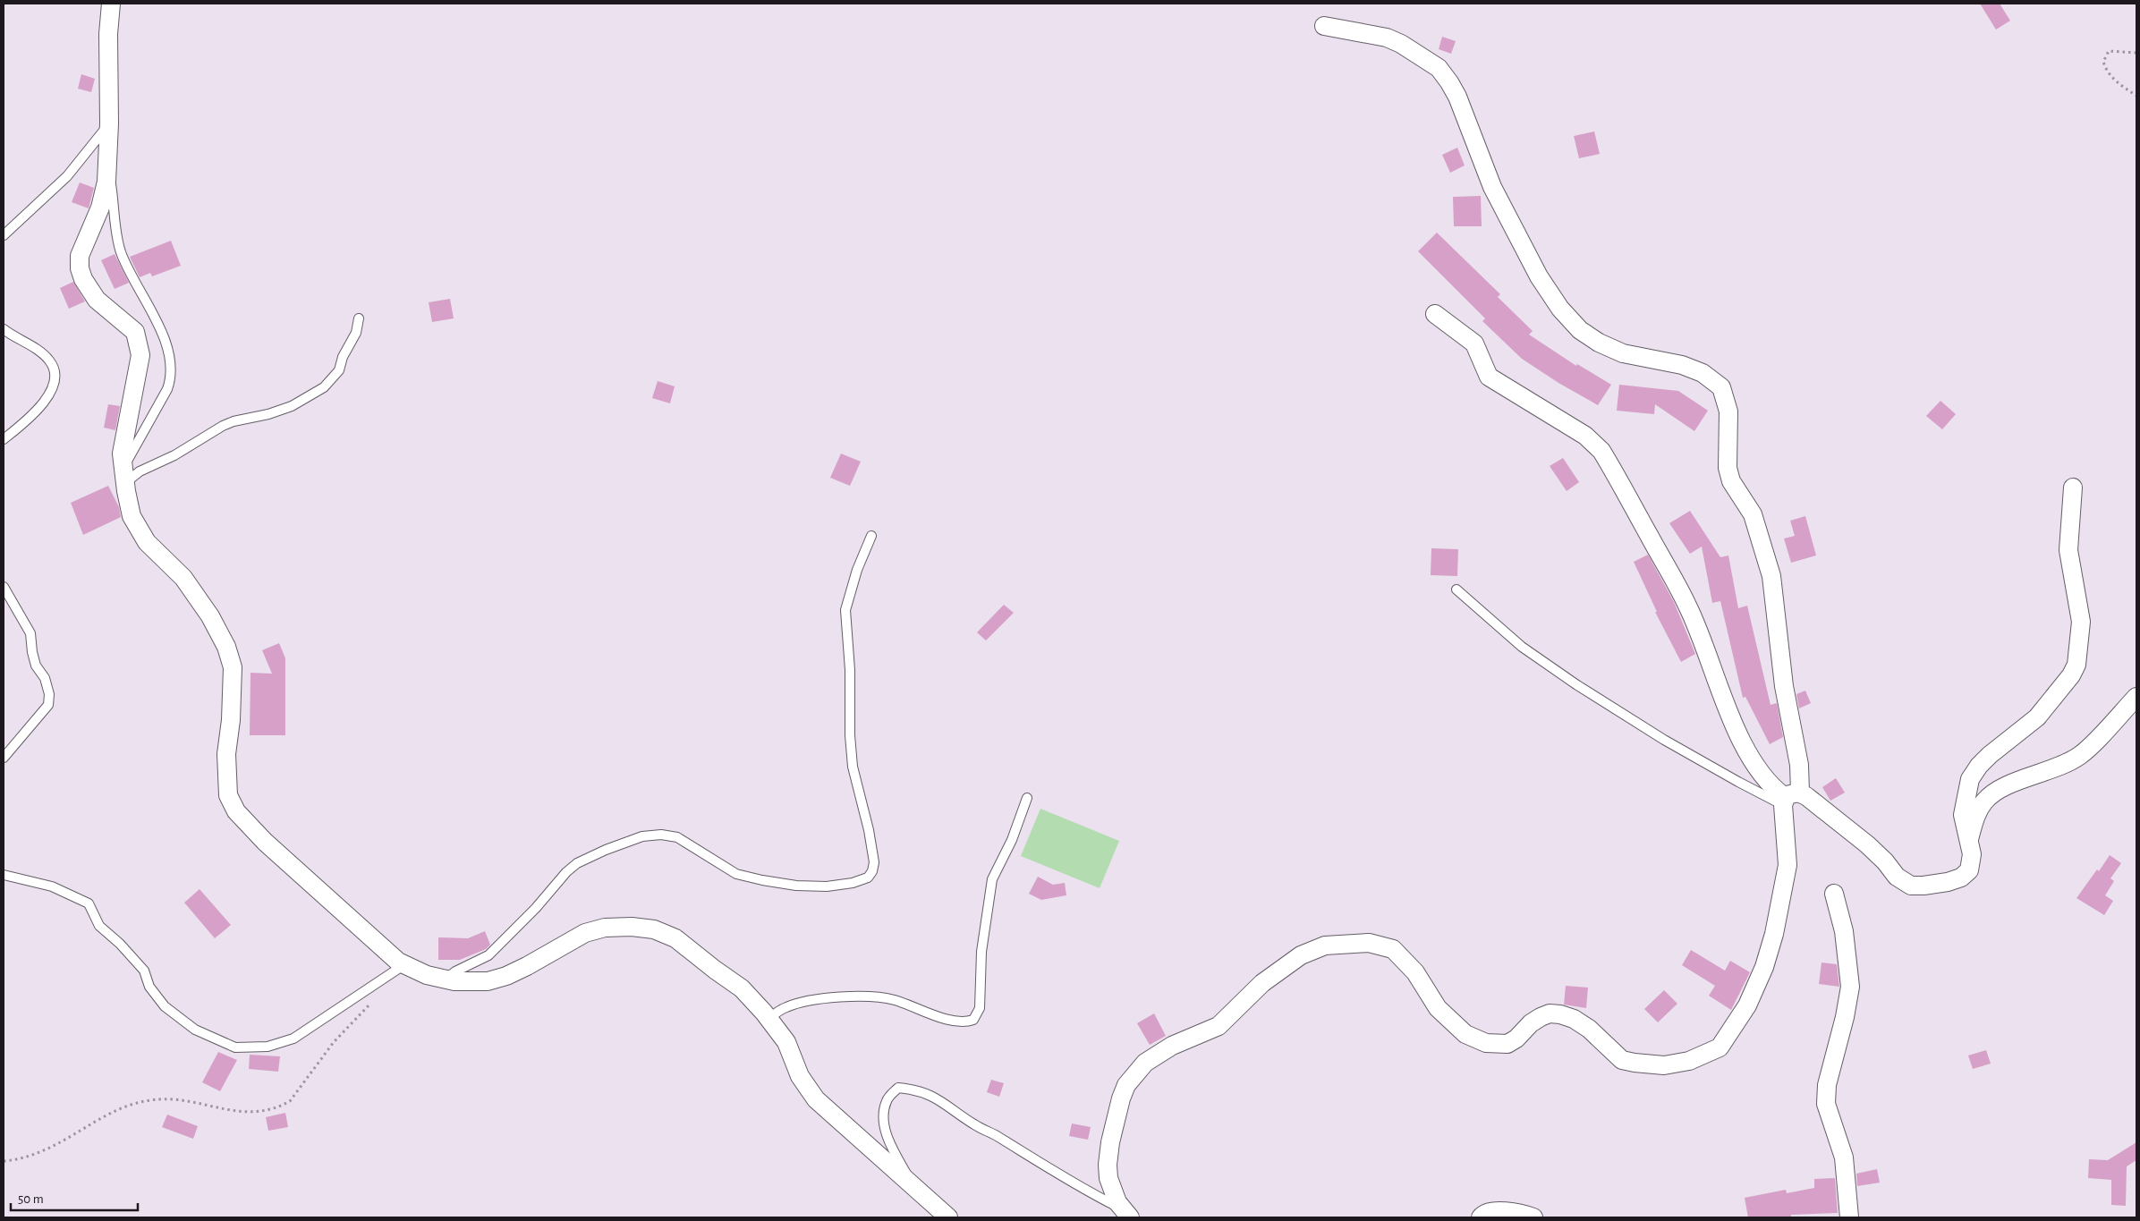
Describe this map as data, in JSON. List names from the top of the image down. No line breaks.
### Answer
{"scale_bar":"50 m"}
